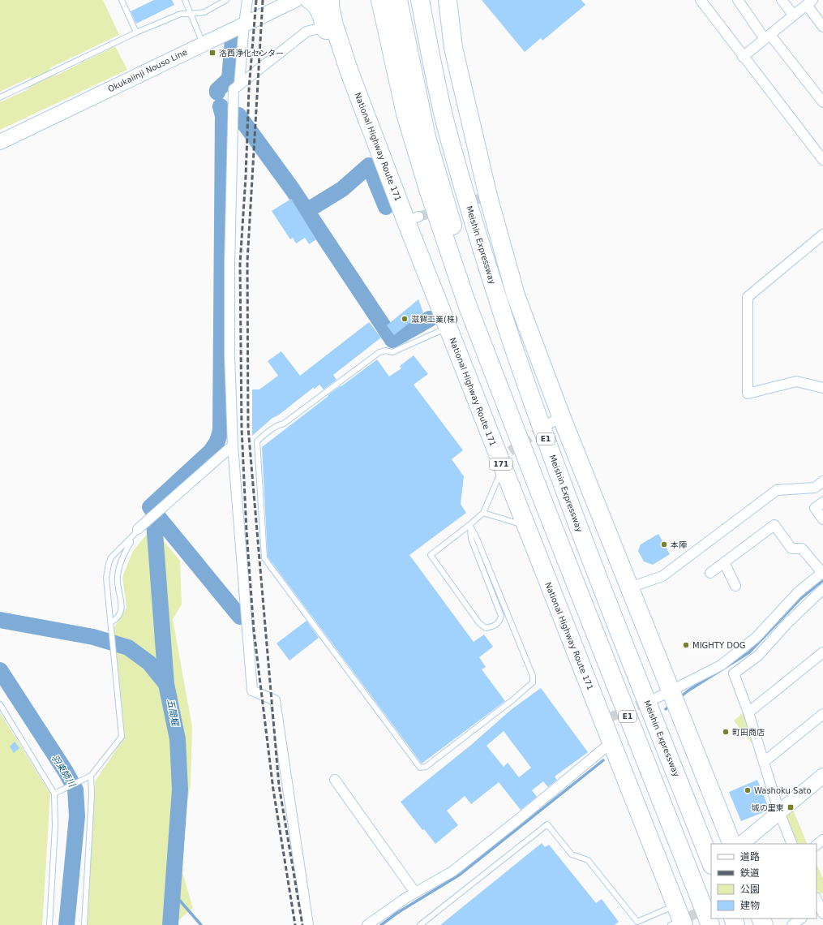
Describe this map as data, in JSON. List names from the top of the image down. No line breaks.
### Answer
{"streets":{"highway":["National Highway Route 171","Meishin Expressway","E1","171"],"main road":["Okukaiinji Nouso Line"]},"water":["五間堀","羽束師川"],"places":{"transit":["洛西浄化センター","城の里東"],"other":["滋賀工業(株)","本陣","MIGHTY DOG","町田商店","Washoku Sato"]},"legend":["道路","鉄道","公園","建物"]}
